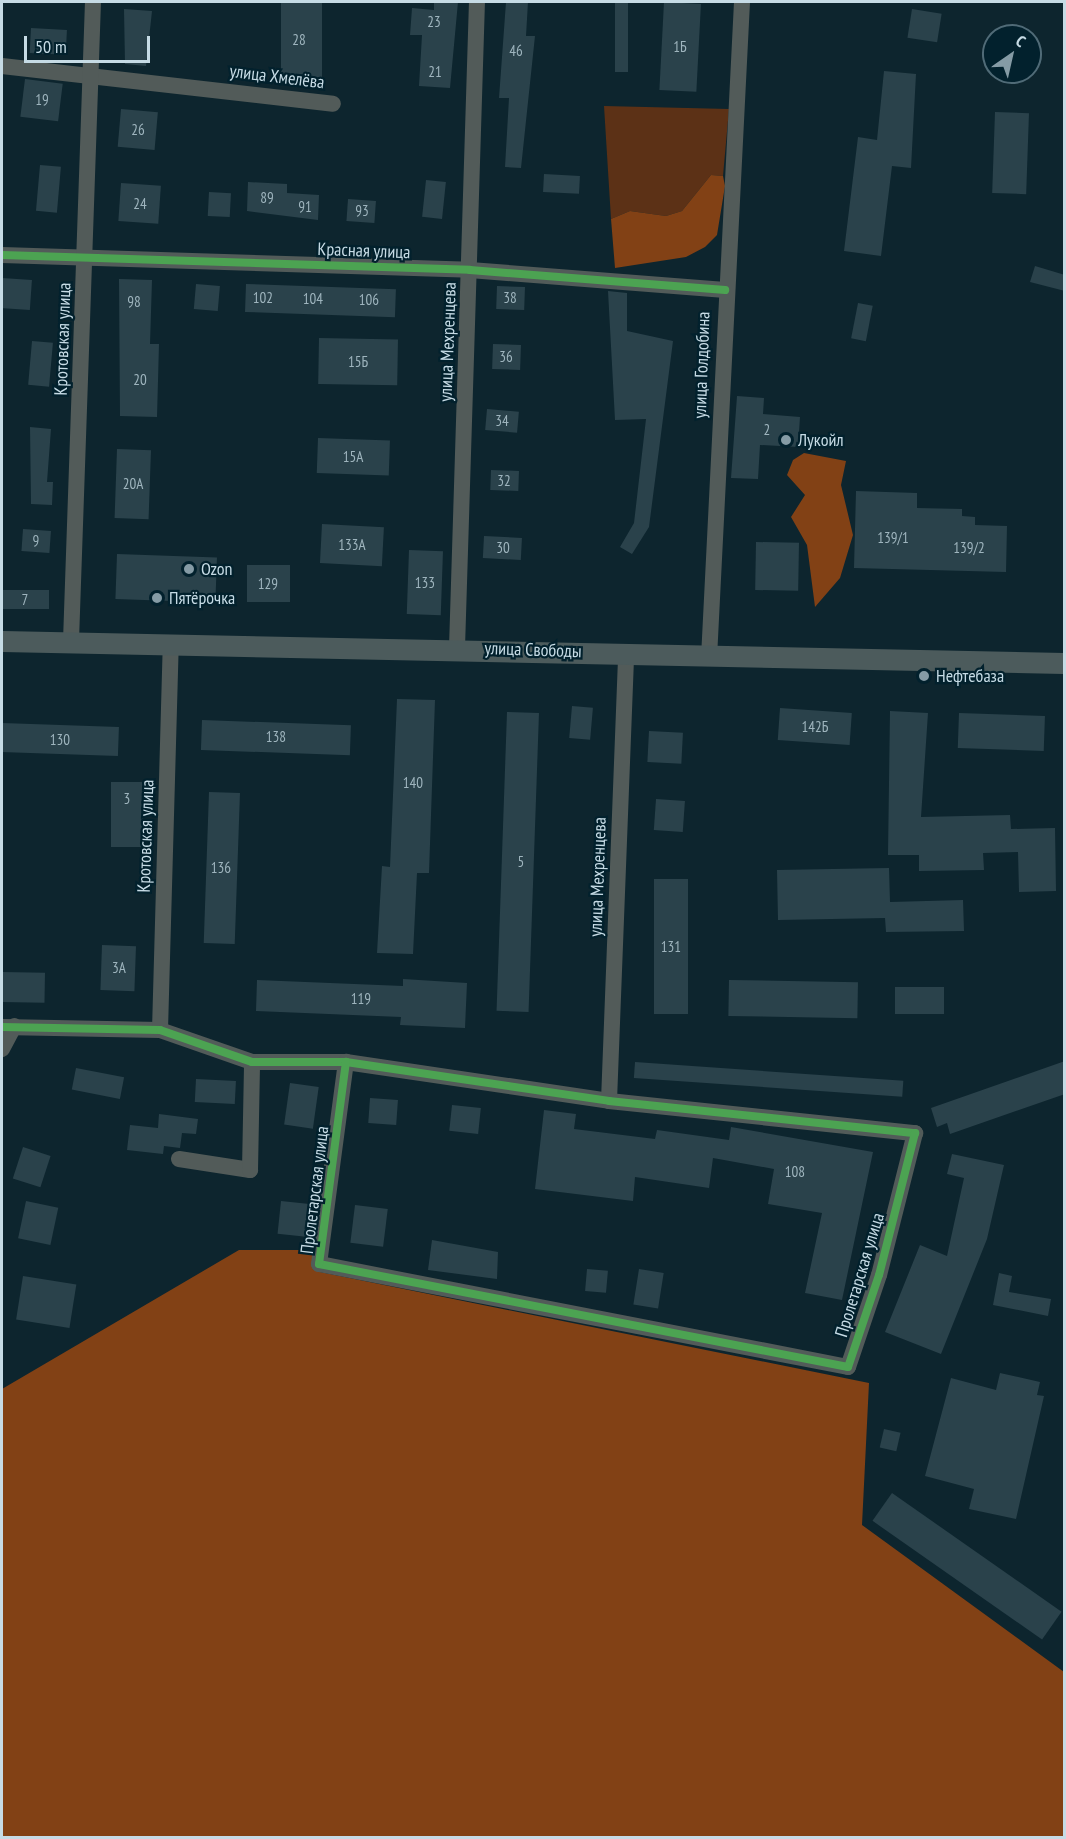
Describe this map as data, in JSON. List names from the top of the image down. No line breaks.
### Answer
{"streets":{"main road":["улица Свободы"],"street":["улица Хмелёва","Красная улица","Кротовская улица","улица Мехренцева","улица Голдобина","Пролетарская улица"]},"crossings":[["улица Хмелёва","Кротовская улица"],["Красная улица","Кротовская улица"],["Красная улица","улица Мехренцева"],["Красная улица","улица Голдобина"],["Кротовская улица","улица Свободы"],["Кротовская улица","Пролетарская улица"],["улица Мехренцева","улица Свободы"],["улица Мехренцева","Пролетарская улица"],["улица Голдобина","улица Свободы"]],"places":["Лукойл","Ozon","Пятёрочка","Нефтебаза"],"house_numbers":["23","28","1Б","46","21","19","26","89","24","91","93","102","38","104","106","98","36","15Б","20","34","2","15А","32","20А","139/1","9","133А","30","139/2","133","129","7","142Б","138","130","140","3","5","136","131","3А","119","108"],"scale_bar":"50 m","north":"top right"}
